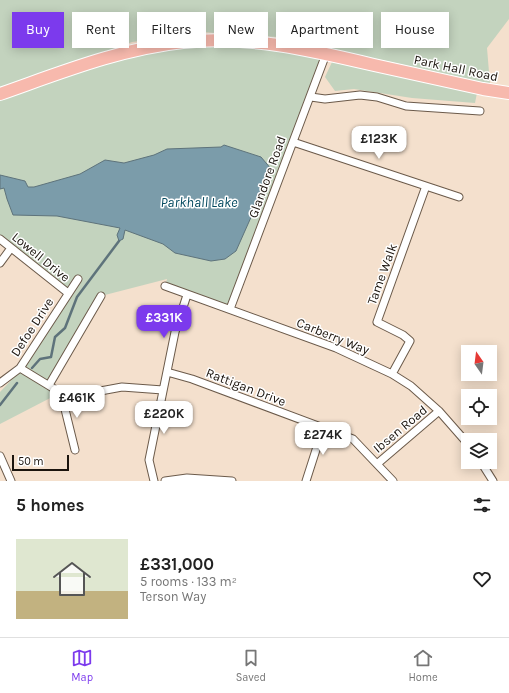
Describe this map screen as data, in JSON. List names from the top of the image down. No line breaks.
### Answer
{"streets":{"main road":["Park Hall Road"],"street":["Glandore Road","Lowell Drive","Tame Walk","Defoe Drive","Carberry Way","Rattigan Drive","Ibsen Road"]},"crossings":[["Park Hall Road","Glandore Road"],["Glandore Road","Carberry Way"],["Lowell Drive","Defoe Drive"],["Tame Walk","Carberry Way"],["Carberry Way","Ibsen Road"],["Rattigan Drive","Ibsen Road"]],"water":["Parkhall Lake"],"scale_bar":"50 m","north":"top","page":{"chip":["Buy","Rent","Filters","New","Apartment","House"],"price":["£123K","£331K","£461K","£220K","£274K"],"scale":"50 m","heading":"5 homes","list":[{"name":"£331,000","note":"5 rooms · 133 m² · Terson Way"}],"tabs":["Map","Saved","Home"]}}
